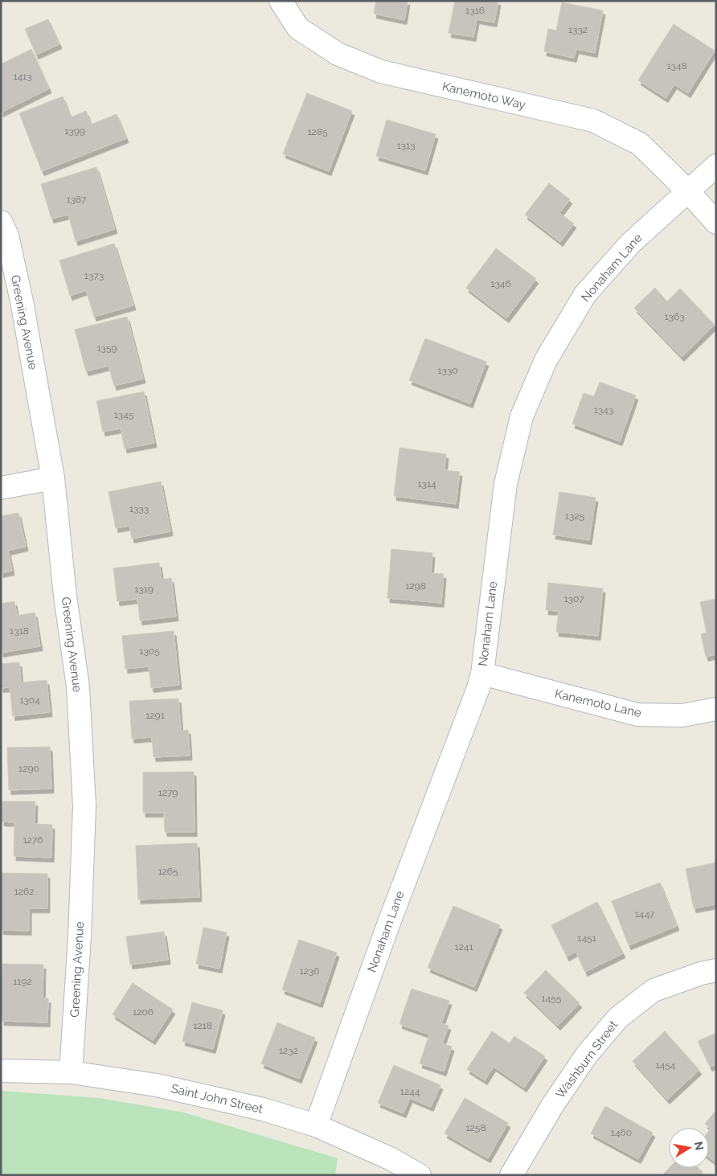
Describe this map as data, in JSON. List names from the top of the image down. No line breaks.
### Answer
{"streets":{"street":["Kanemoto Way","Nonaham Lane","Greening Avenue","Kanemoto Lane","Washburn Street","Saint John Street"]},"crossings":[["Kanemoto Way","Nonaham Lane"],["Nonaham Lane","Kanemoto Lane"],["Nonaham Lane","Saint John Street"],["Greening Avenue","Saint John Street"]],"house_numbers":["1316","1332","1348","1413","1399","1285","1313","1387","1373","1346","1363","1359","1330","1343","1345","1314","1333","1325","1298","1319","1307","1318","1305","1304","1291","1290","1279","1276","1265","1262","1447","1451","1241","1236","1192","1455","1206","1218","1232","1454","1244","1258","1460"],"north":"right"}
